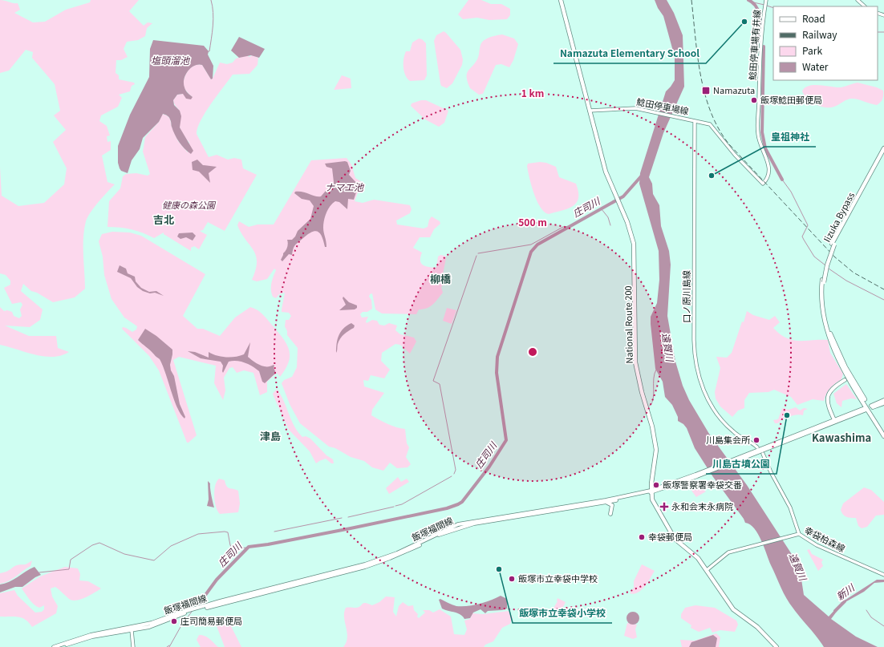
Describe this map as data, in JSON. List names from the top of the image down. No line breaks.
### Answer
{"streets":{"highway":["Iizuka Bypass","National Route 200"],"main road":["鯰田停車場有井線","鯰田停車場線","口ノ原川島線","飯塚福間線","幸袋柏森線"]},"crossings":[["鯰田停車場有井線","鯰田停車場線"],["鯰田停車場有井線","口ノ原川島線"],["鯰田停車場線","口ノ原川島線"],["鯰田停車場線","National Route 200"],["National Route 200","飯塚福間線"],["National Route 200","幸袋柏森線"]],"districts":["吉北","柳橋","津島","Kawashima"],"water":["塩頭溜池","ナマエ池","庄司川","遠賀川","新川"],"parks":["健康の森公園"],"places":{"other":["Namazuta Elementary School","飯塚鯰田郵便局","皇祖神社","川島古墳公園","川島集会所","飯塚警察署幸袋交番","幸袋郵便局","飯塚市立幸袋小学校","飯塚市立幸袋中学校","庄司簡易郵便局"],"transit":["Namazuta"],"health":["永和会末永病院"]},"legend":["Road","Railway","Park","Water"],"rings":["1 km","500 m"]}
